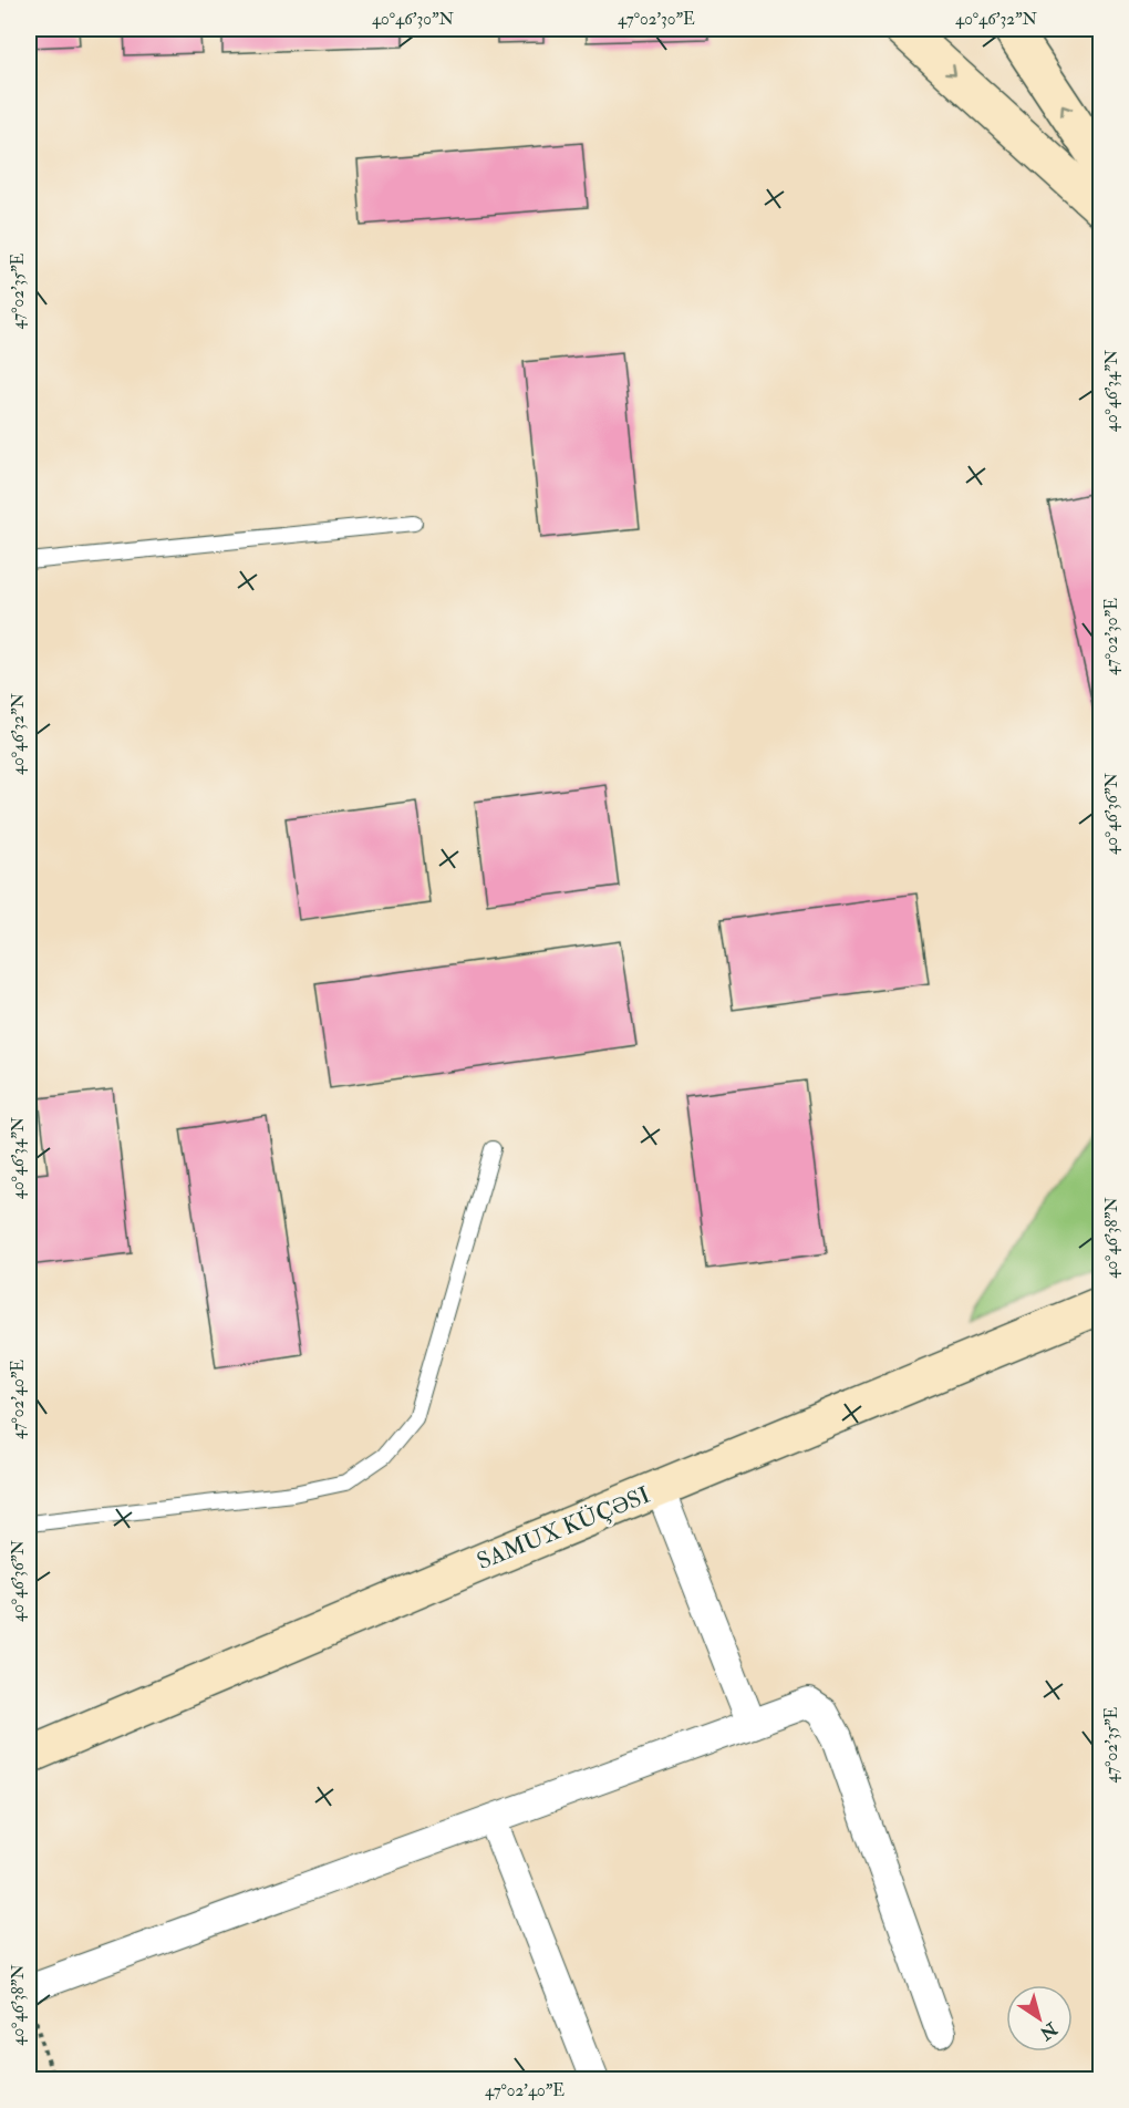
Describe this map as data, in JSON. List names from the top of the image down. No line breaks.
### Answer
{"streets":{"main road":["SAMUX KÜÇƏSI"]},"north":"bottom right","coordinates":["40°46'30\"N","47°02'30\"E","40°46'32\"N","47°02'35\"E","40°46'34\"N","40°46'36\"N","40°46'38\"N","47°02'40\"E"]}
